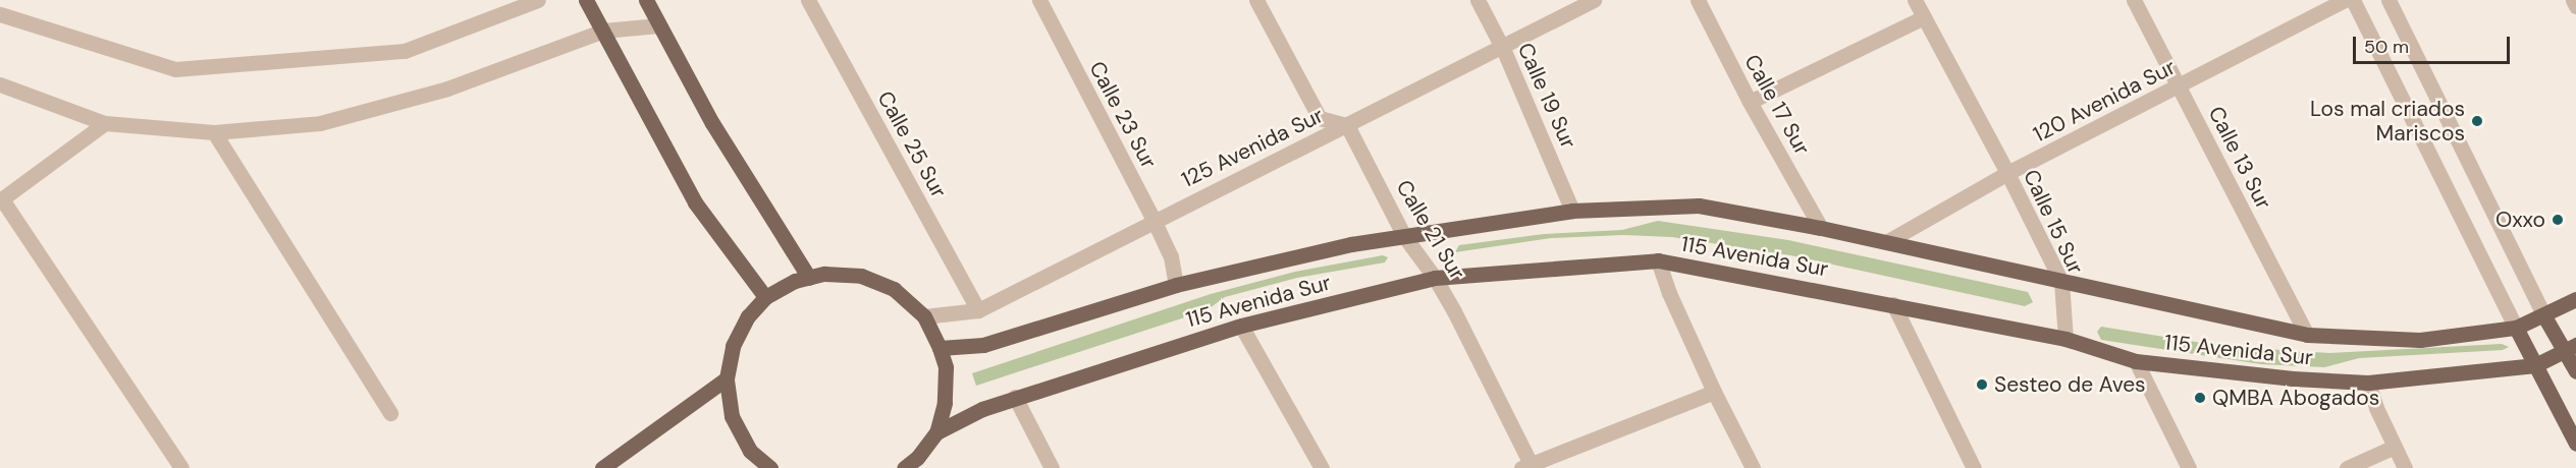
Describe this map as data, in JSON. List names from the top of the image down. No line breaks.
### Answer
{"streets":{"main road":["115 Avenida Sur"],"street":["Calle 19 Sur","120 Avenida Sur","Calle 17 Sur","Calle 23 Sur","Calle 25 Sur","125 Avenida Sur","Calle 13 Sur","Calle 15 Sur","Calle 21 Sur"]},"crossings":[["Calle 19 Sur","125 Avenida Sur"],["Calle 19 Sur","115 Avenida Sur"],["120 Avenida Sur","Calle 13 Sur"],["120 Avenida Sur","Calle 15 Sur"],["120 Avenida Sur","115 Avenida Sur"],["Calle 17 Sur","115 Avenida Sur"],["Calle 23 Sur","125 Avenida Sur"],["Calle 23 Sur","115 Avenida Sur"],["Calle 25 Sur","125 Avenida Sur"],["125 Avenida Sur","Calle 21 Sur"],["Calle 13 Sur","115 Avenida Sur"],["Calle 15 Sur","115 Avenida Sur"],["Calle 21 Sur","115 Avenida Sur"]],"places":["Los mal criados Mariscos","Oxxo","Sesteo de Aves","QMBA Abogados"],"scale_bar":"50 m"}
